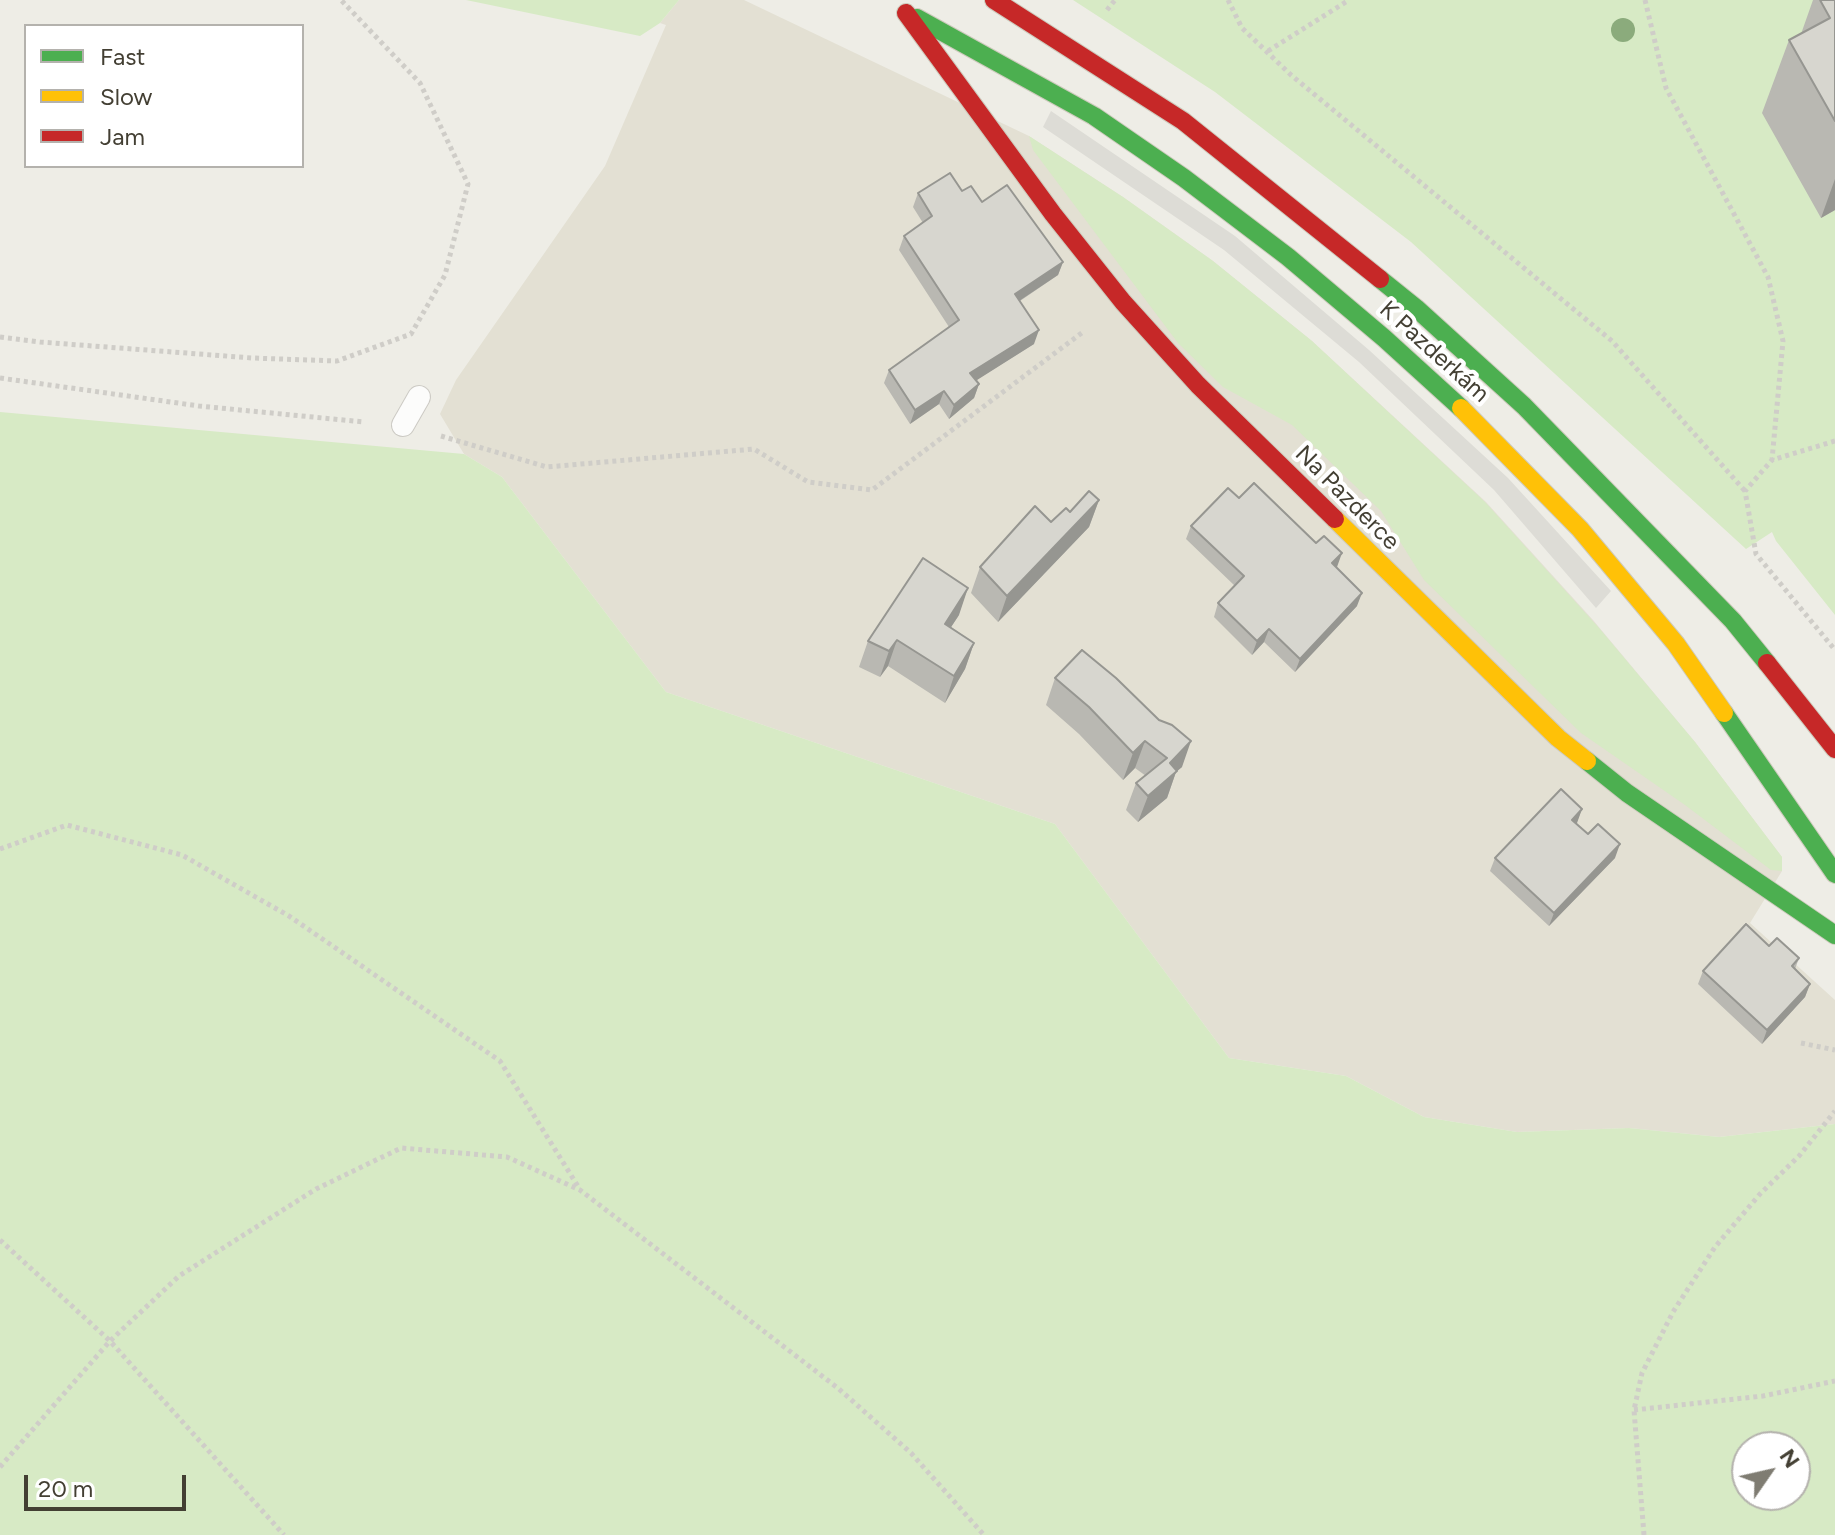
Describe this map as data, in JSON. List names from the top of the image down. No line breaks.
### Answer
{"streets":{"street":["K Pazderkám","Na Pazderce"]},"crossings":[["K Pazderkám","Na Pazderce"]],"legend":["Fast","Slow","Jam"],"scale_bar":"20 m","north":"top right"}
